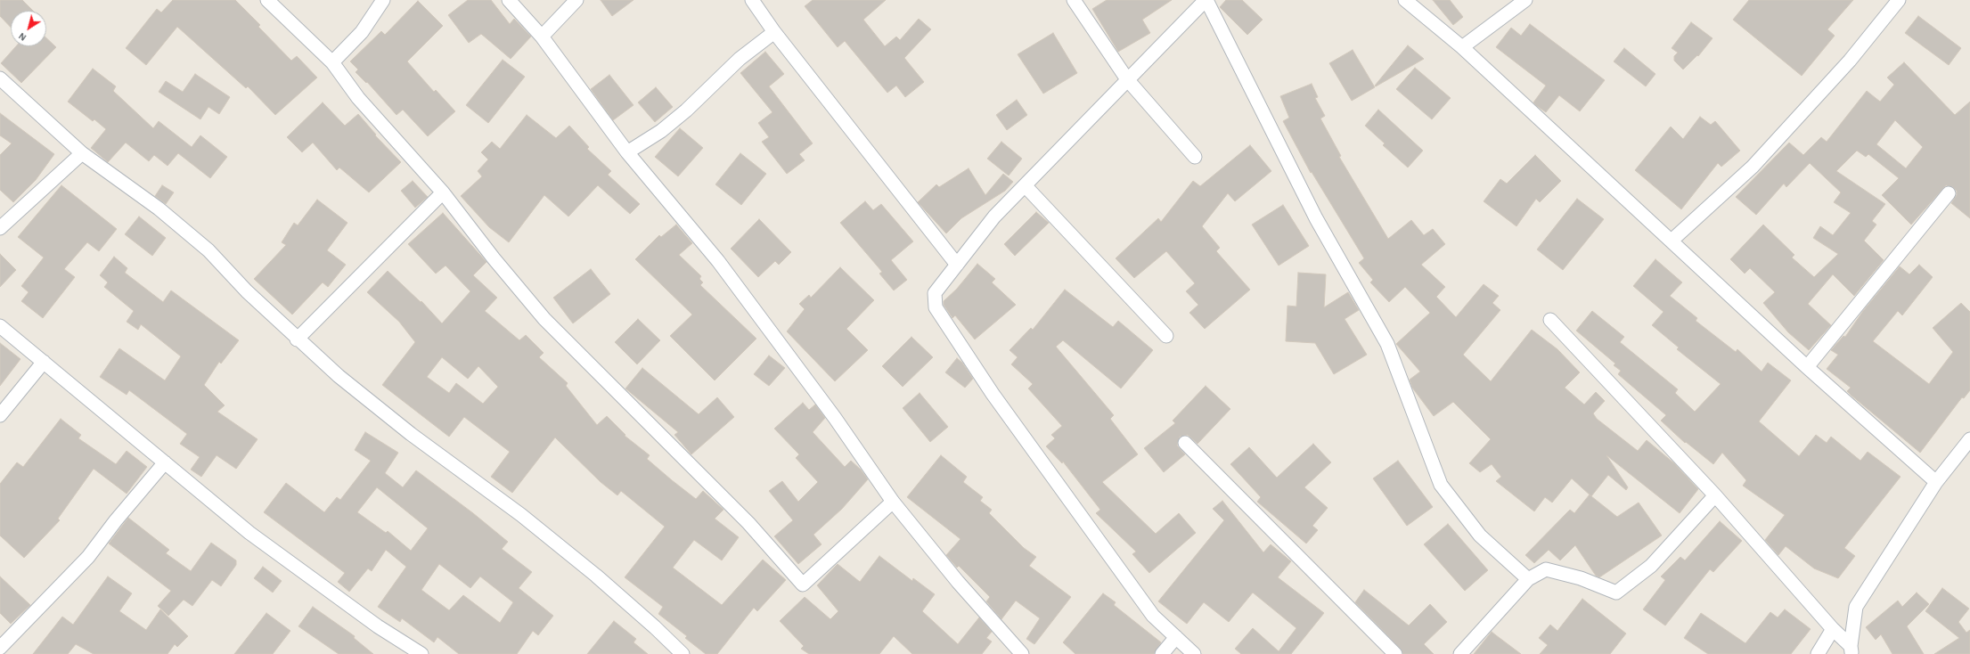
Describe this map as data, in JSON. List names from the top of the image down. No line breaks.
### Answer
{"north":"bottom left"}
